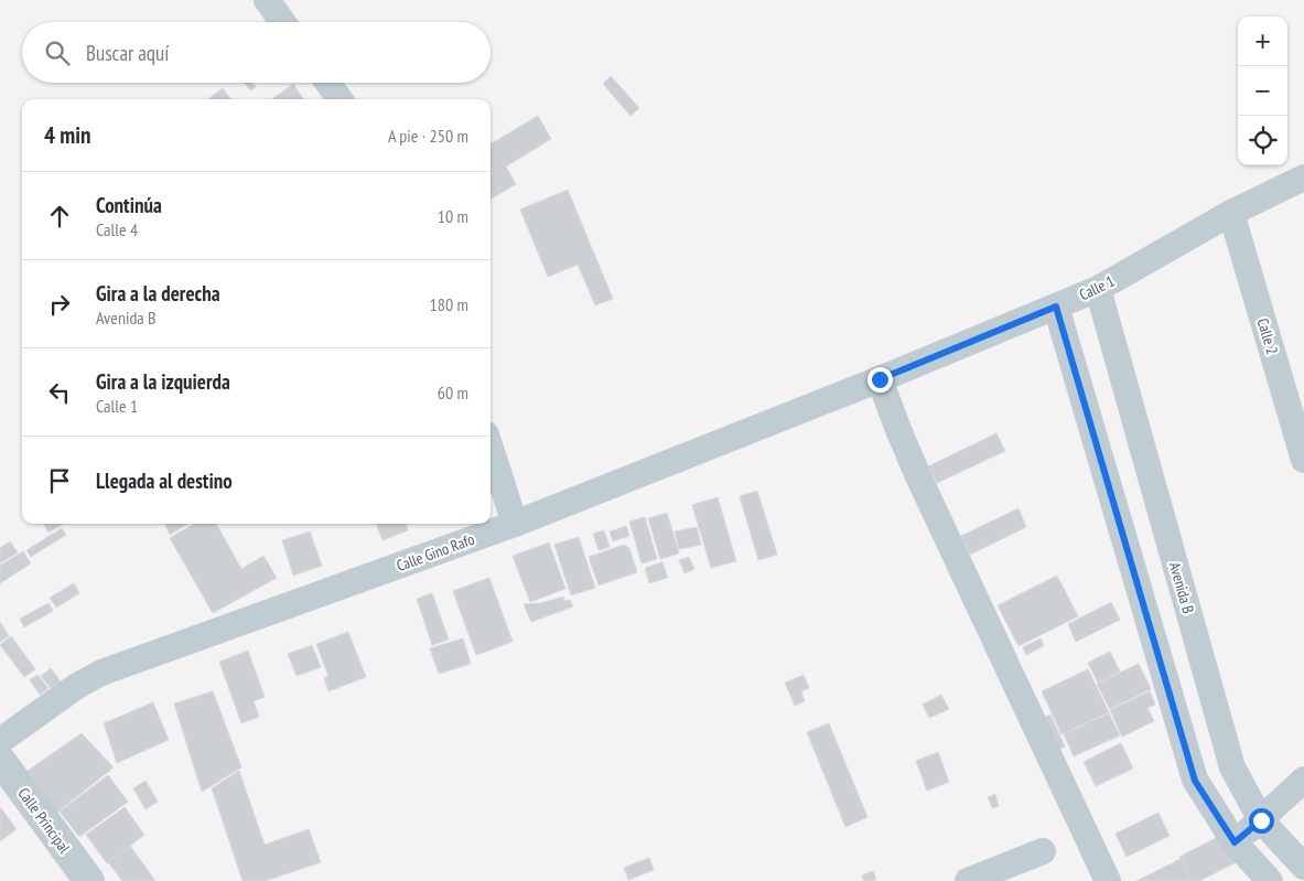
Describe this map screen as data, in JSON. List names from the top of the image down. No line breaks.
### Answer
{"streets":{"street":["Calle 1","Calle 2","Calle Gino Rafo","Avenida B","Calle Principal"]},"crossings":[["Calle 1","Calle 2"],["Calle 1","Calle Gino Rafo"],["Calle 1","Avenida B"]],"page":{"map_buttons":["+","−"],"search":"Buscar aquí","heading":["4 min","A pie · 250 m"],"list":[["Continúa","Calle 4","10 m"],["Gira a la derecha","Avenida B","180 m"],["Gira a la izquierda","Calle 1","60 m"],"Llegada al destino"]}}
